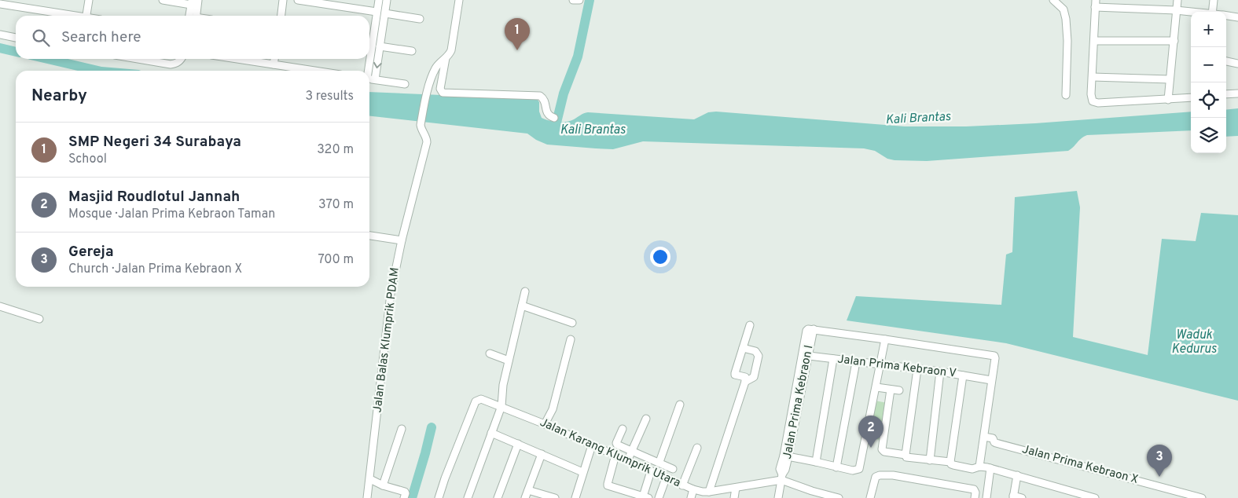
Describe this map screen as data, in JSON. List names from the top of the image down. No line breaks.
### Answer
{"streets":{"street":["Jalan Balas Klumprik PDAM","Jalan Prima Kebraon V","Jalan Prima Kebraon I","Jalan Karang Klumprik Utara","Jalan Prima Kebraon X"]},"crossings":[["Jalan Prima Kebraon V","Jalan Prima Kebraon I"],["Jalan Prima Kebraon I","Jalan Karang Klumprik Utara"]],"water":["Kali Brantas","Waduk Kedurus"],"page":{"map_buttons":["+","−"],"search":"Search here","pins":["1","2","3"],"heading":["Nearby","3 results"],"list":[{"mark":"1","name":"SMP Negeri 34 Surabaya","note":"School","value":"320 m"},{"mark":"2","name":"Masjid Roudlotul Jannah","note":"Mosque · Jalan Prima Kebraon Taman","value":"370 m"},{"mark":"3","name":"Gereja","note":"Church · Jalan Prima Kebraon X","value":"700 m"}]}}
